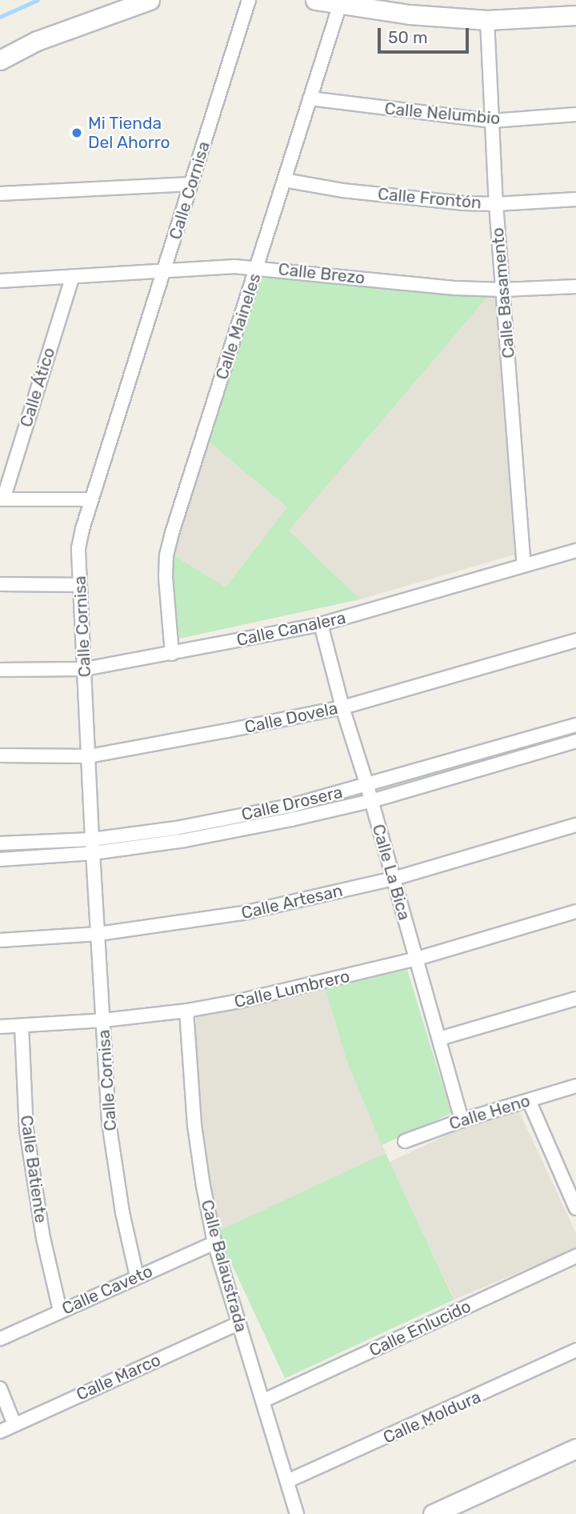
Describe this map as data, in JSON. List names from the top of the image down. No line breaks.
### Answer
{"streets":{"street":["Calle Nelumbio","Calle Cornisa","Calle Frontón","Calle Brezo","Calle Basamento","Calle Maineles","Calle Ático","Calle Canalera","Calle Dovela","Calle Drosera","Calle La Bica","Calle Artesan","Calle Lumbrero","Calle Heno","Calle Batiente","Calle Balaustrada","Calle Caveto","Calle Enlucido","Calle Marco","Calle Moldura"]},"crossings":[["Calle Nelumbio","Calle Basamento"],["Calle Nelumbio","Calle Maineles"],["Calle Cornisa","Calle Brezo"],["Calle Cornisa","Calle Canalera"],["Calle Cornisa","Calle Dovela"],["Calle Cornisa","Calle Drosera"],["Calle Cornisa","Calle Artesan"],["Calle Cornisa","Calle Lumbrero"],["Calle Cornisa","Calle Caveto"],["Calle Frontón","Calle Basamento"],["Calle Frontón","Calle Maineles"],["Calle Brezo","Calle Basamento"],["Calle Brezo","Calle Maineles"],["Calle Brezo","Calle Ático"],["Calle Basamento","Calle Canalera"],["Calle Maineles","Calle Canalera"],["Calle Canalera","Calle La Bica"],["Calle Dovela","Calle La Bica"],["Calle Drosera","Calle La Bica"],["Calle La Bica","Calle Artesan"],["Calle La Bica","Calle Lumbrero"],["Calle La Bica","Calle Heno"],["Calle Lumbrero","Calle Batiente"],["Calle Lumbrero","Calle Balaustrada"],["Calle Batiente","Calle Caveto"],["Calle Balaustrada","Calle Caveto"],["Calle Balaustrada","Calle Enlucido"],["Calle Balaustrada","Calle Marco"],["Calle Balaustrada","Calle Moldura"]],"places":["Mi Tienda Del Ahorro"],"scale_bar":"50 m"}
